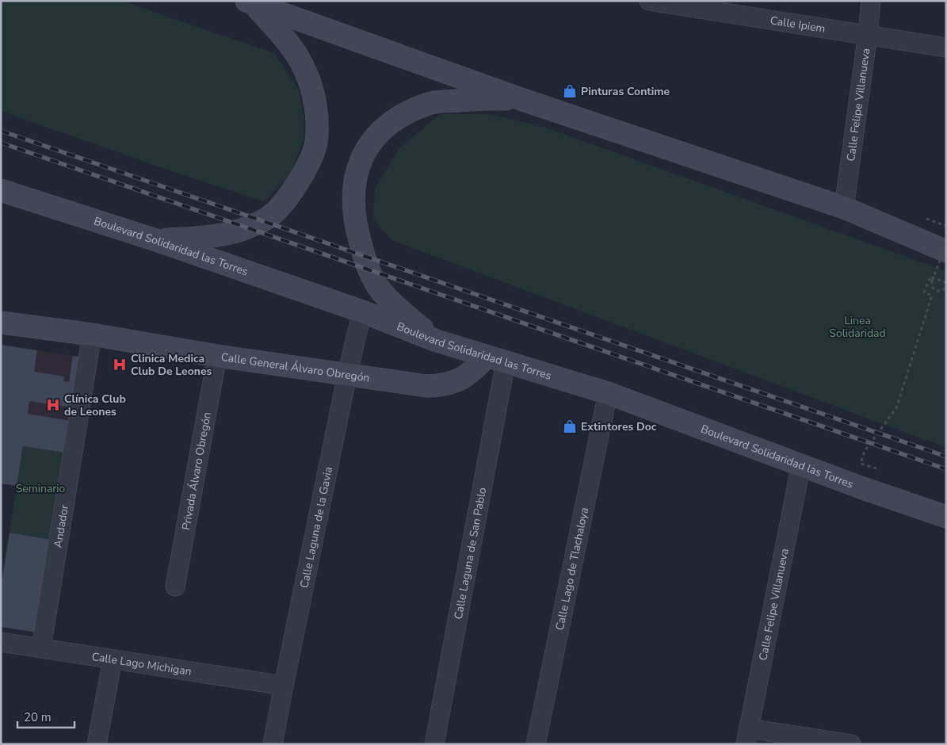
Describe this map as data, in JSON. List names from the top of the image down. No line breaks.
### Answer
{"streets":{"main road":["Boulevard Solidaridad las Torres","Calle General Álvaro Obregón"],"street":["Calle Ipiem","Calle Felipe Villanueva","Privada Álvaro Obregón","Andador","Calle Laguna de la Gavia","Calle Laguna de San Pablo","Calle Lago de Tlachaloya","Calle Lago Michigan"]},"crossings":[["Calle Ipiem","Calle Felipe Villanueva"],["Calle Felipe Villanueva","Boulevard Solidaridad las Torres"],["Boulevard Solidaridad las Torres","Calle General Álvaro Obregón"],["Boulevard Solidaridad las Torres","Calle Laguna de la Gavia"],["Boulevard Solidaridad las Torres","Calle Laguna de San Pablo"],["Boulevard Solidaridad las Torres","Calle Lago de Tlachaloya"],["Calle General Álvaro Obregón","Privada Álvaro Obregón"],["Calle General Álvaro Obregón","Andador"],["Calle General Álvaro Obregón","Calle Laguna de la Gavia"],["Calle General Álvaro Obregón","Calle Laguna de San Pablo"],["Andador","Calle Lago Michigan"],["Calle Laguna de la Gavia","Calle Lago Michigan"]],"parks":["Linea Solidaridad","Seminario"],"places":{"shop":["Pinturas Contime","Extintores Doc"],"hospital":["Clinica Medica Club De Leones","Clínica Club de Leones"]},"scale_bar":"20 m"}
